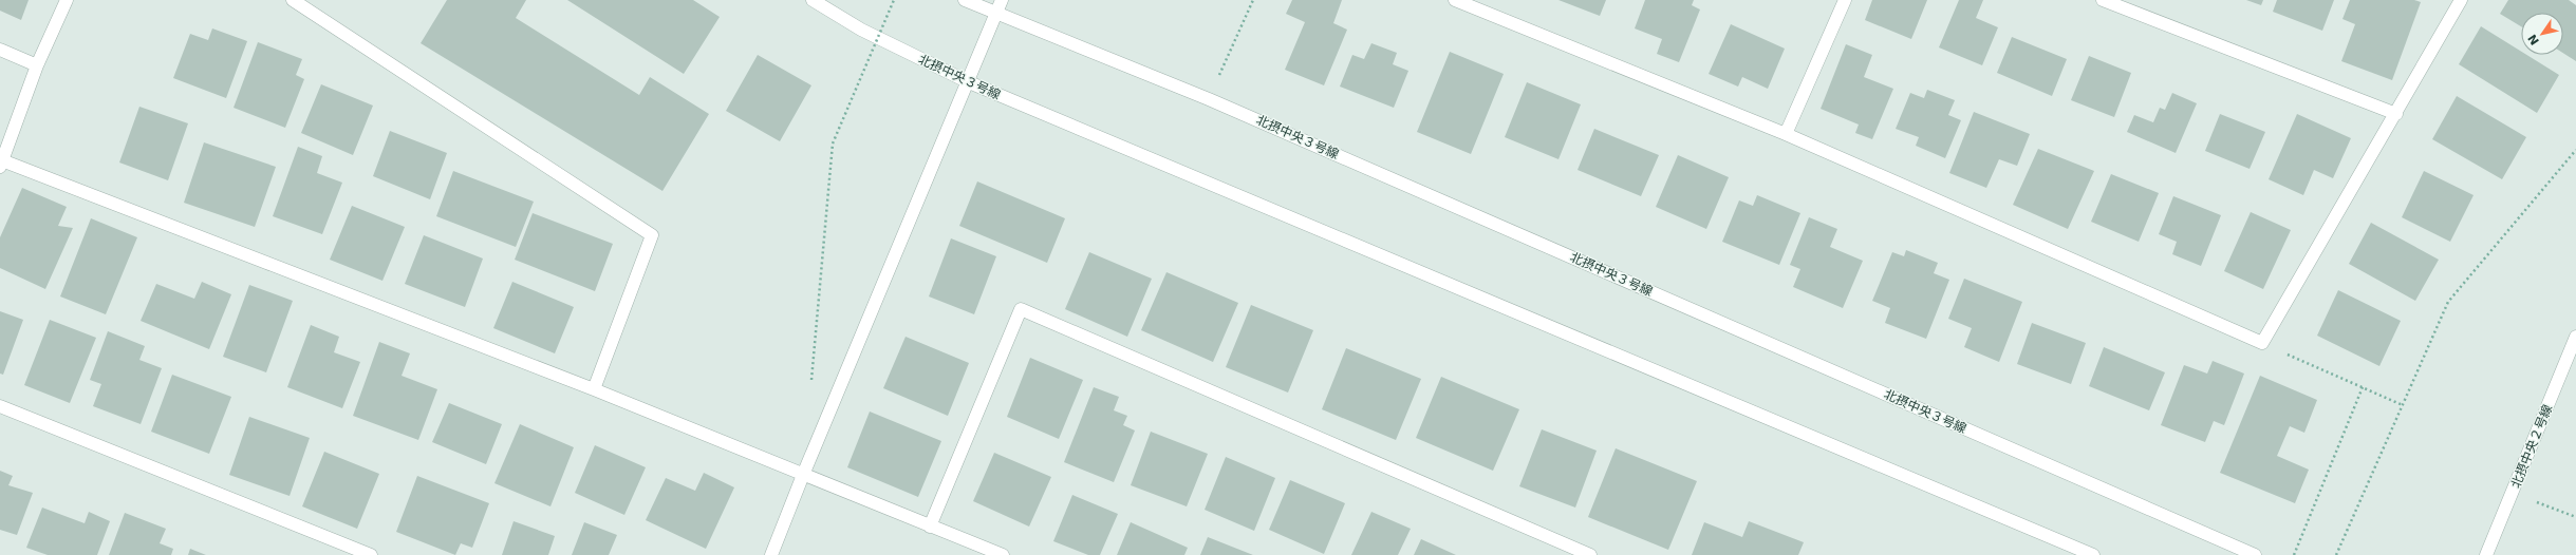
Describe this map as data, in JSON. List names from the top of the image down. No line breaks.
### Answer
{"streets":{"street":["北摂中央３号線","北摂中央２号線"]},"north":"bottom left"}
